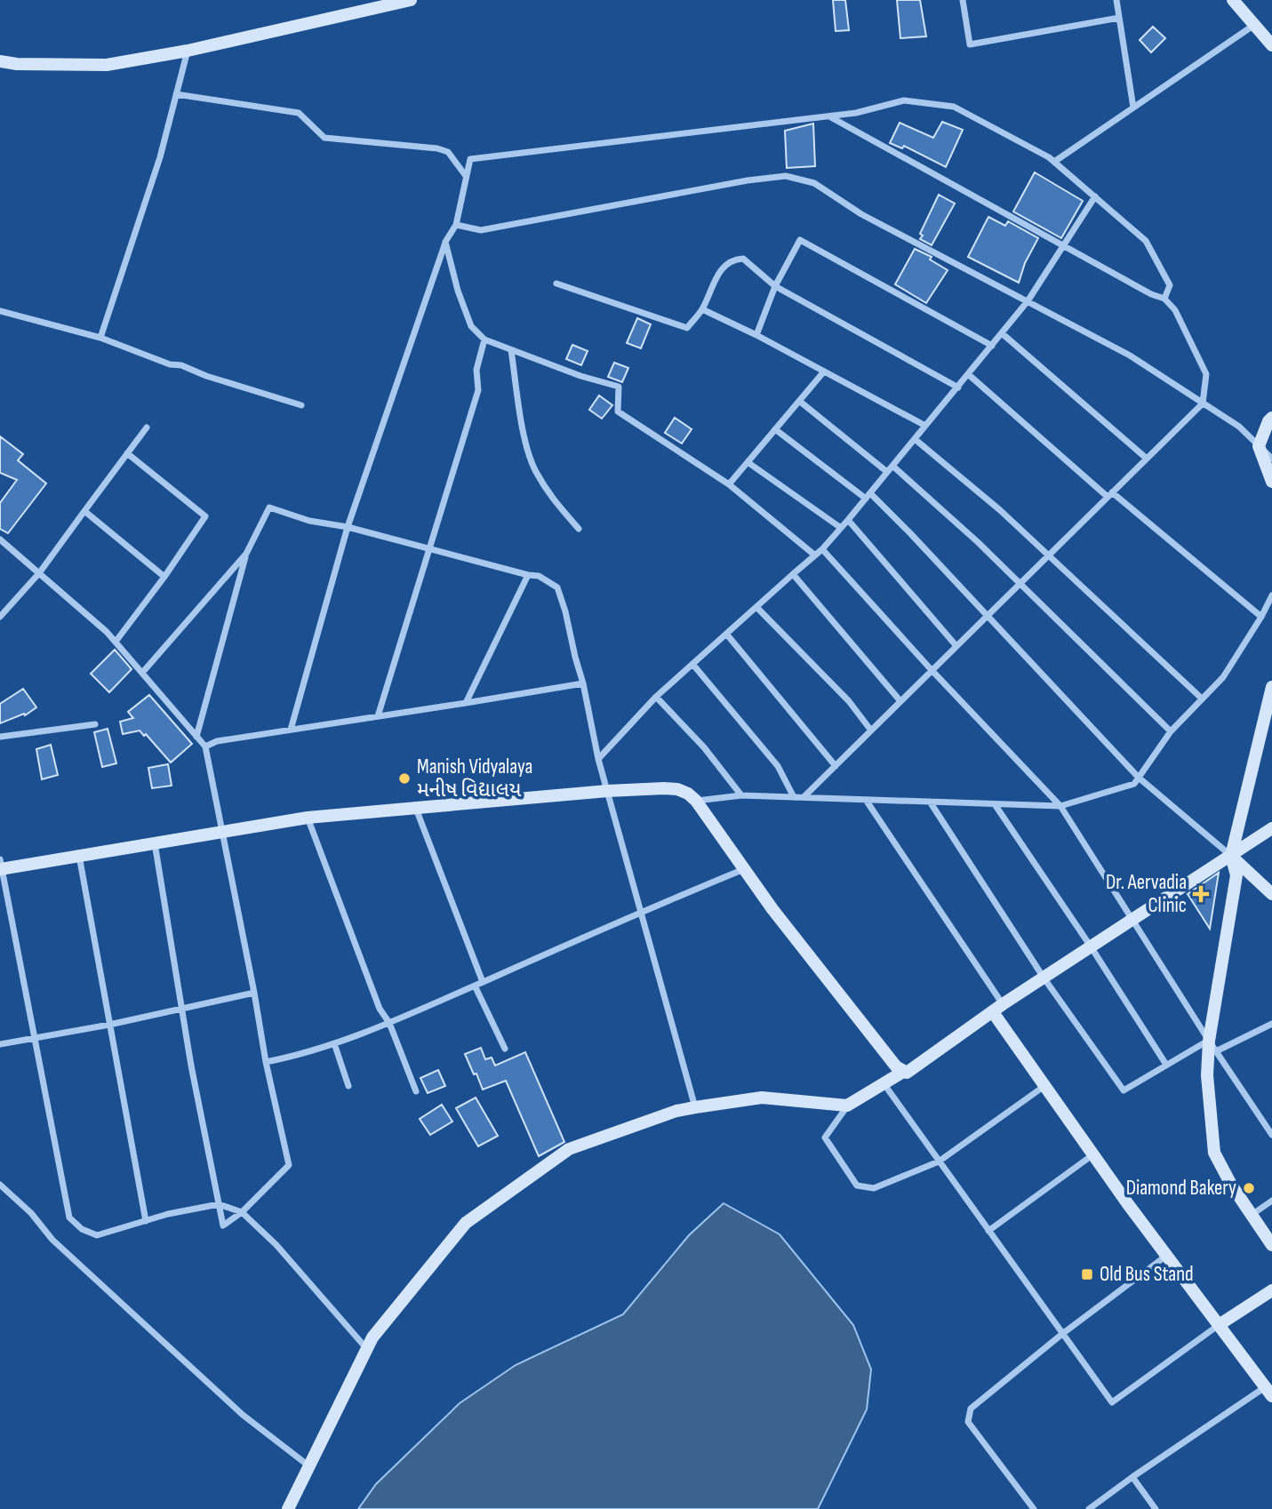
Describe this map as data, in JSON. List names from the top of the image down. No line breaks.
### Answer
{"places":{"other":["Manish Vidyalaya મનીષ વિદ્યાલય","Diamond Bakery"],"health":["Dr. Aervadia Clinic"],"transit":["Old Bus Stand"]}}
